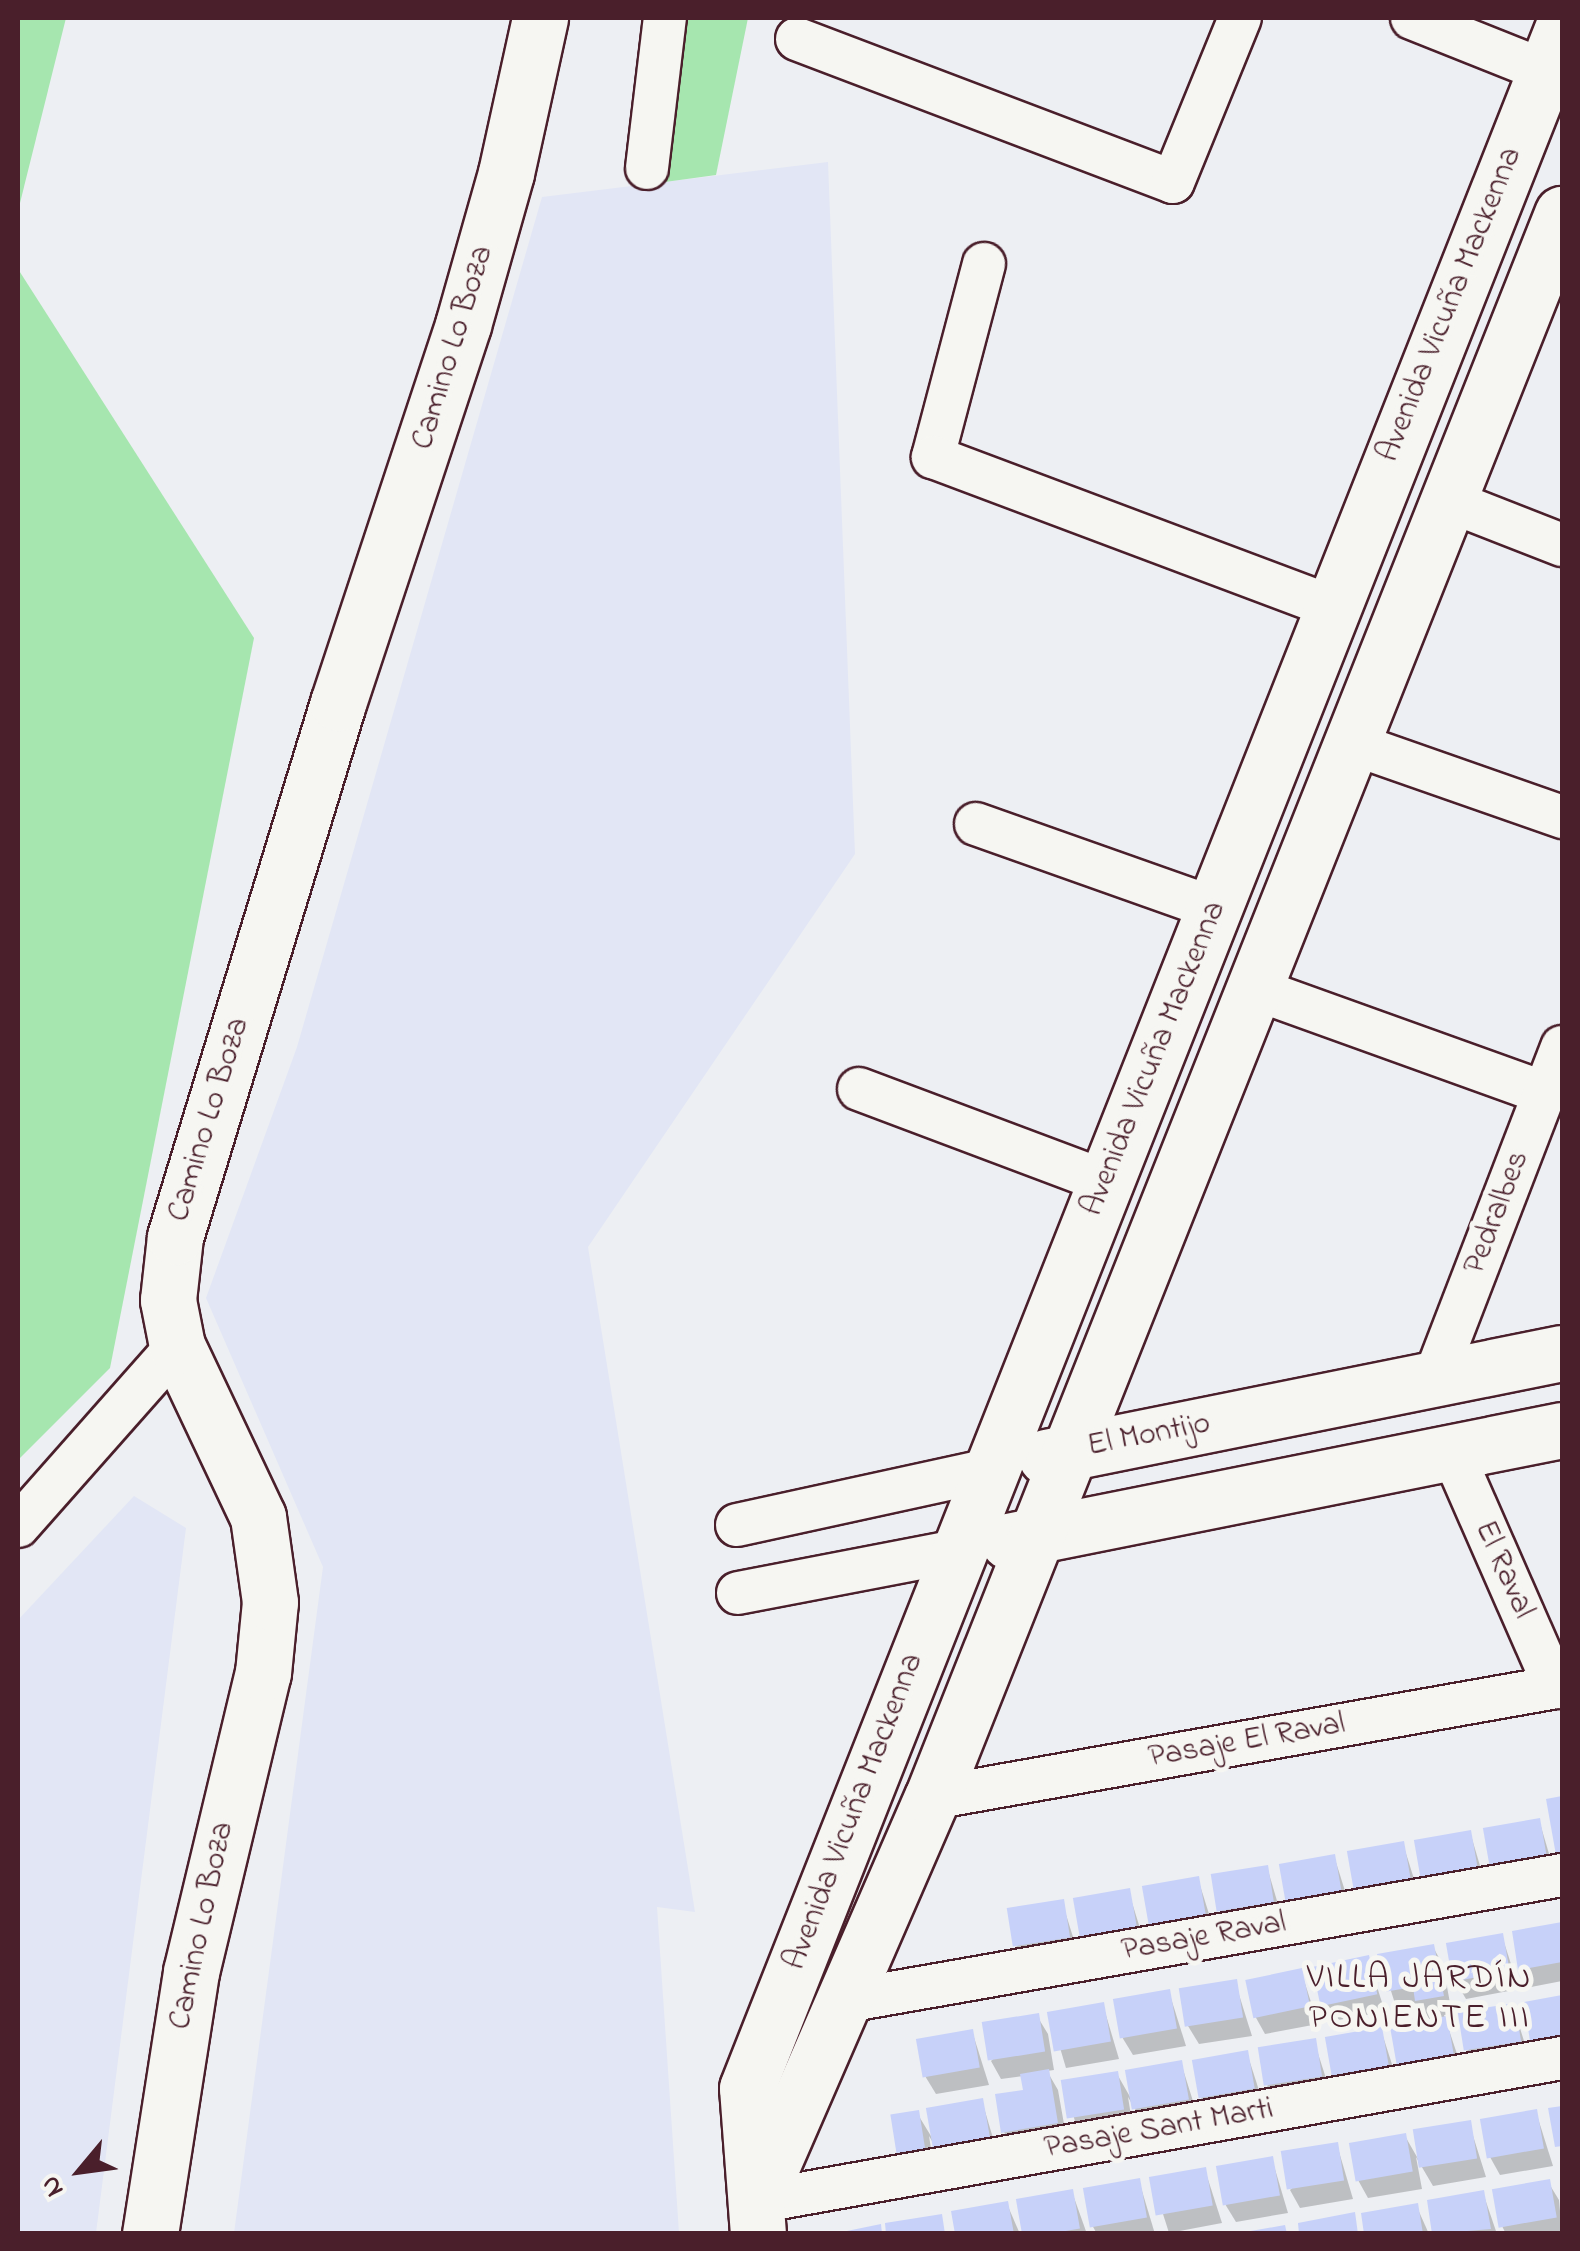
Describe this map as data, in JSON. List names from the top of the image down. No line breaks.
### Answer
{"streets":{"street":["Avenida Vicuña Mackenna","Camino Lo Boza","Pedralbes","El Montijo","El Raval","Pasaje El Raval","Pasaje Raval","Pasaje Sant Marti"]},"crossings":[["Avenida Vicuña Mackenna","El Montijo"],["Avenida Vicuña Mackenna","Pasaje El Raval"],["Avenida Vicuña Mackenna","Pasaje Raval"],["Avenida Vicuña Mackenna","Pasaje Sant Marti"],["Pedralbes","El Montijo"],["El Raval","Pasaje El Raval"]],"districts":["VILLA JARDÍN PONIENTE III"],"north":"bottom left"}
